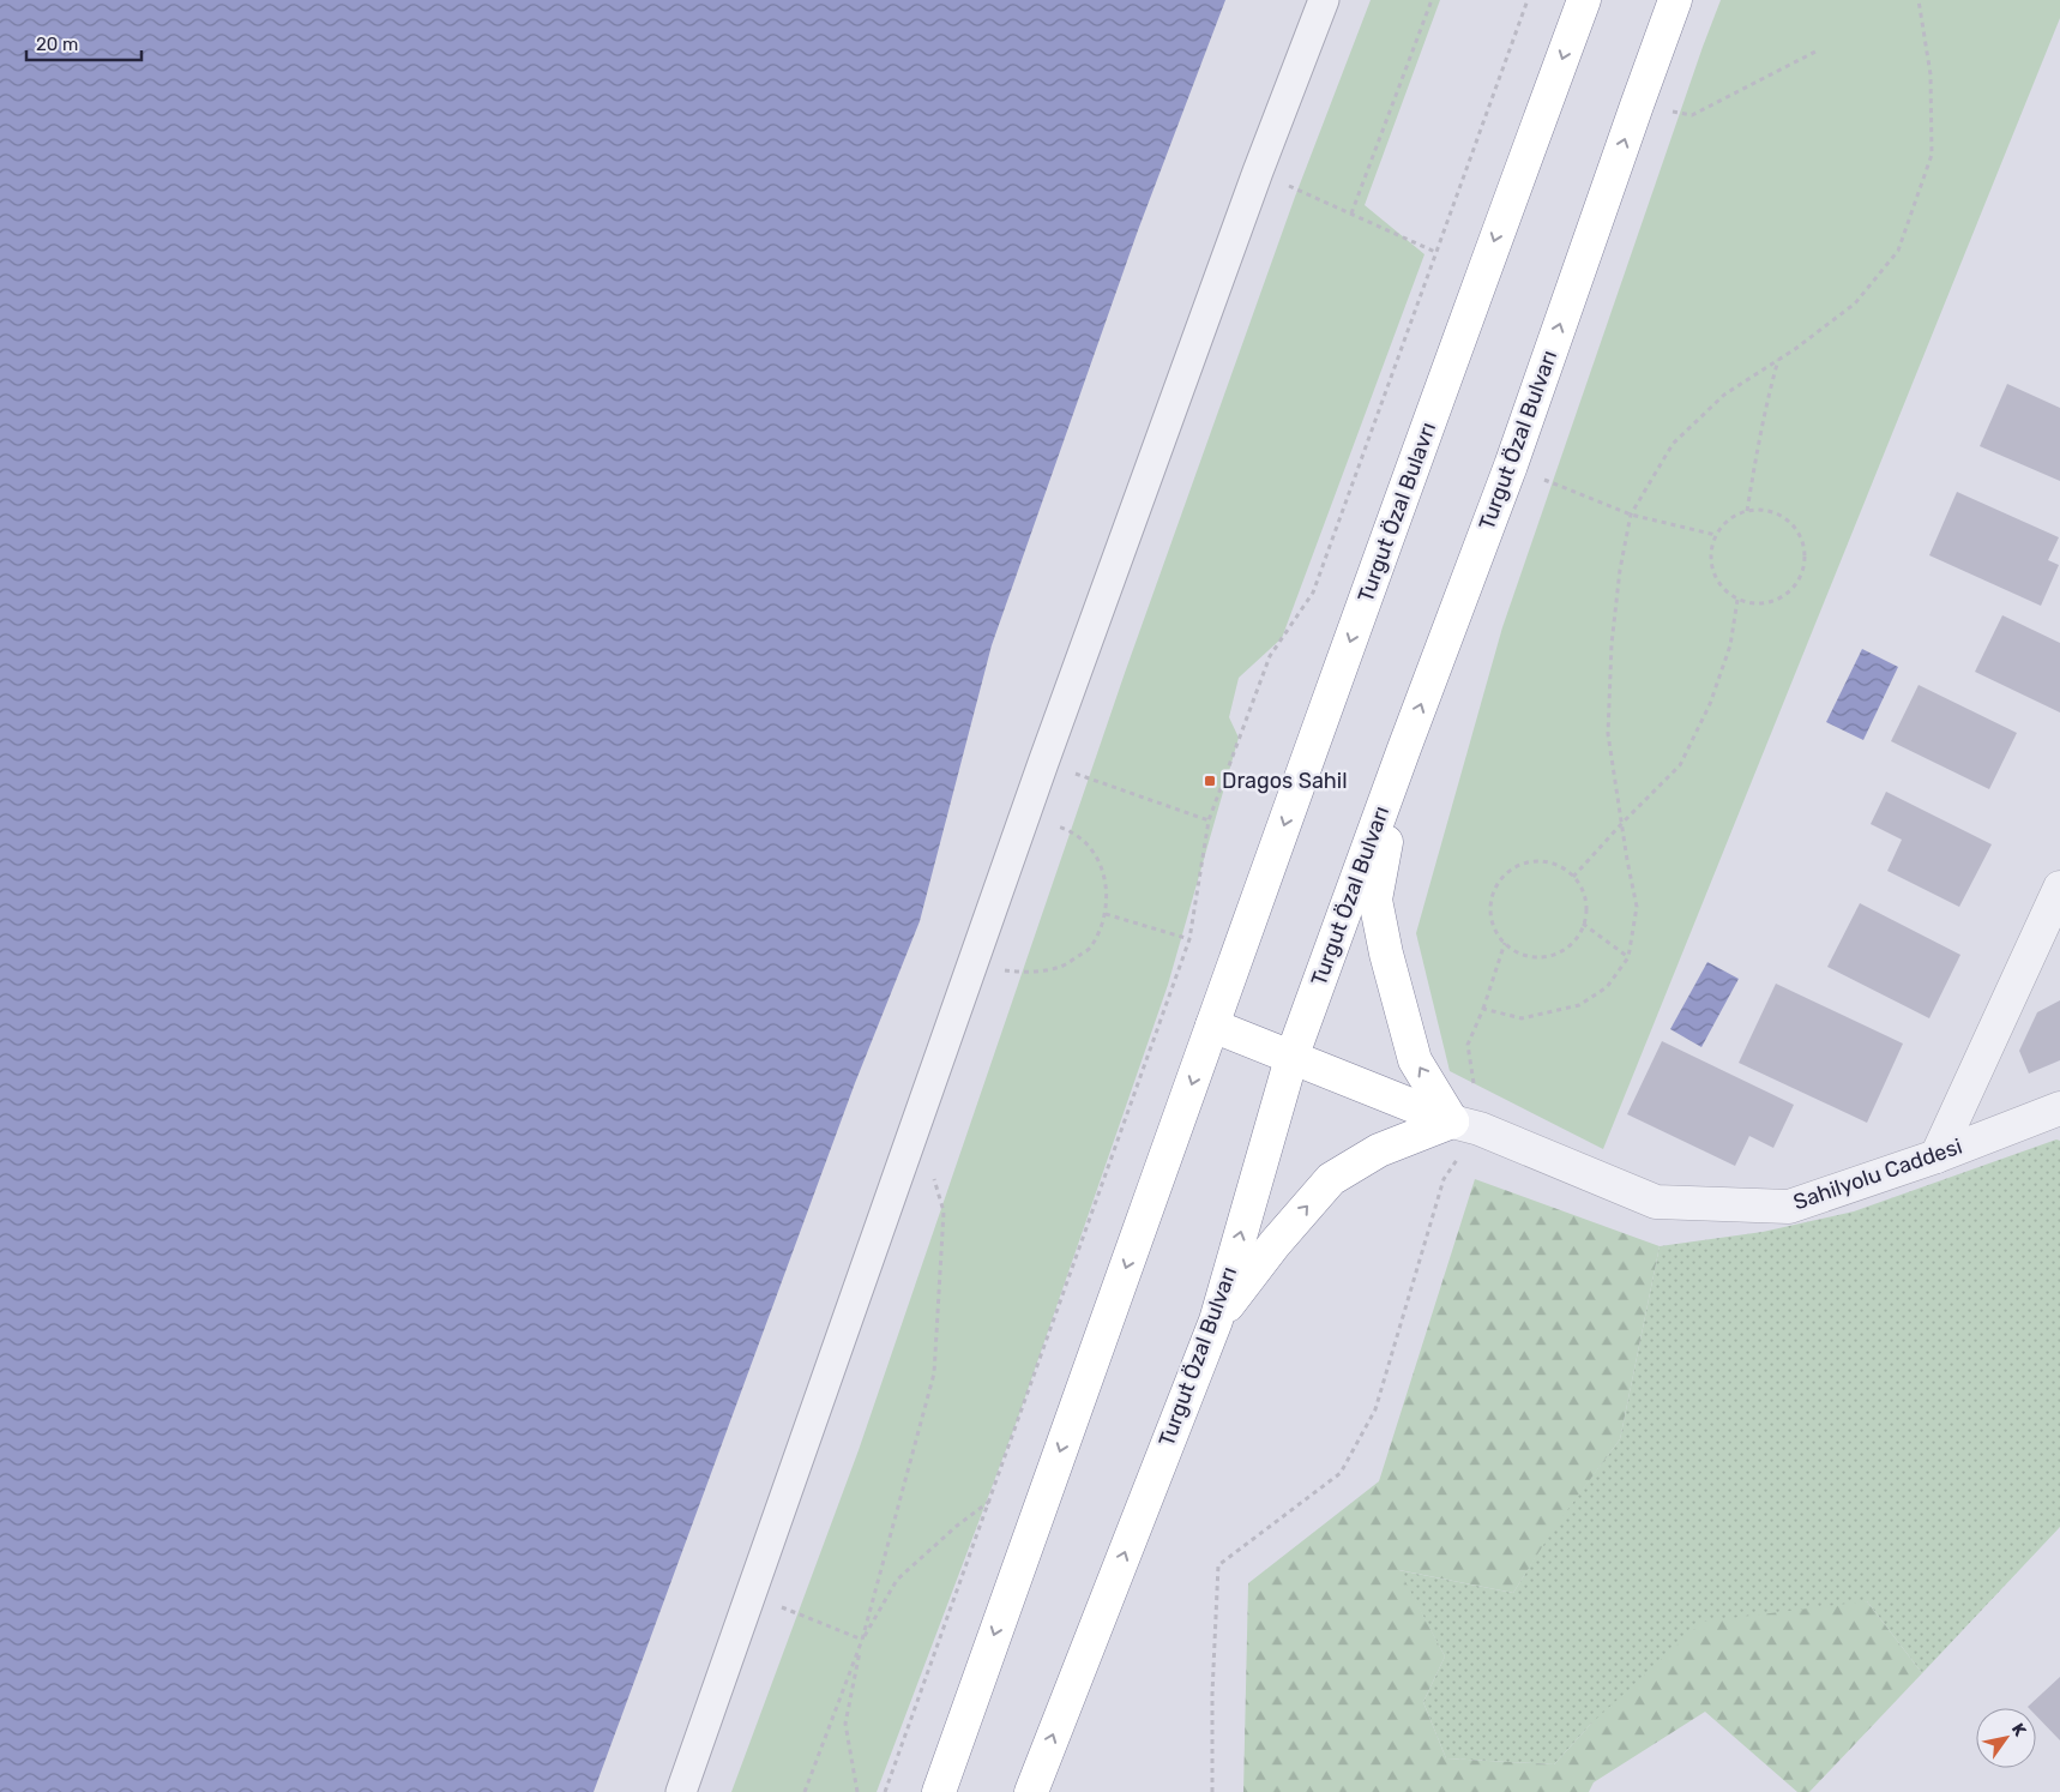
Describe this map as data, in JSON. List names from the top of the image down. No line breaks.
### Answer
{"streets":{"highway":["Turgut Özal Bulvarı","Turgut Özal Bulavrı"],"street":["Sahilyolu Caddesi"]},"one_way":["Turgut Özal Bulavrı"],"places":{"transit":["Dragos Sahil"]},"scale_bar":"20 m","north":"top right"}
